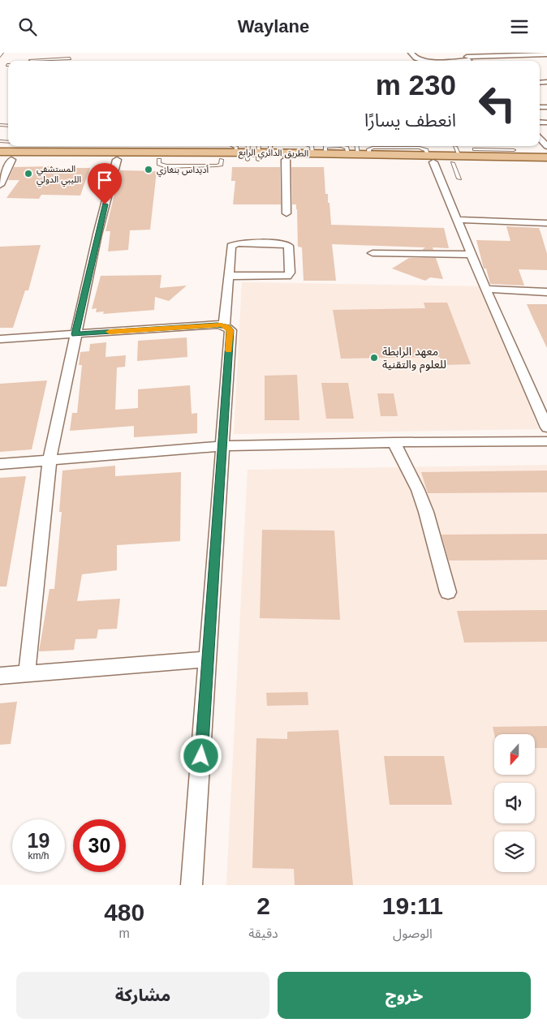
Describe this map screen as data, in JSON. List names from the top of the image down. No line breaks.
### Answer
{"streets":{"main road":["الطريق الدائري الرابع"]},"places":["أديداس بنغازي","المستشفي الليبي الدولي","معهد الرابطة للعلوم والتقنية"],"north":"bottom","page":{"header":"Waylane","turn":["230 m","انعطف يسارًا"],"speed":"19 km/h","limit":"30","eta":["19:11","الوصول","2","دقيقة","480","m"],"buttons":["خروج","مشاركة"]}}
